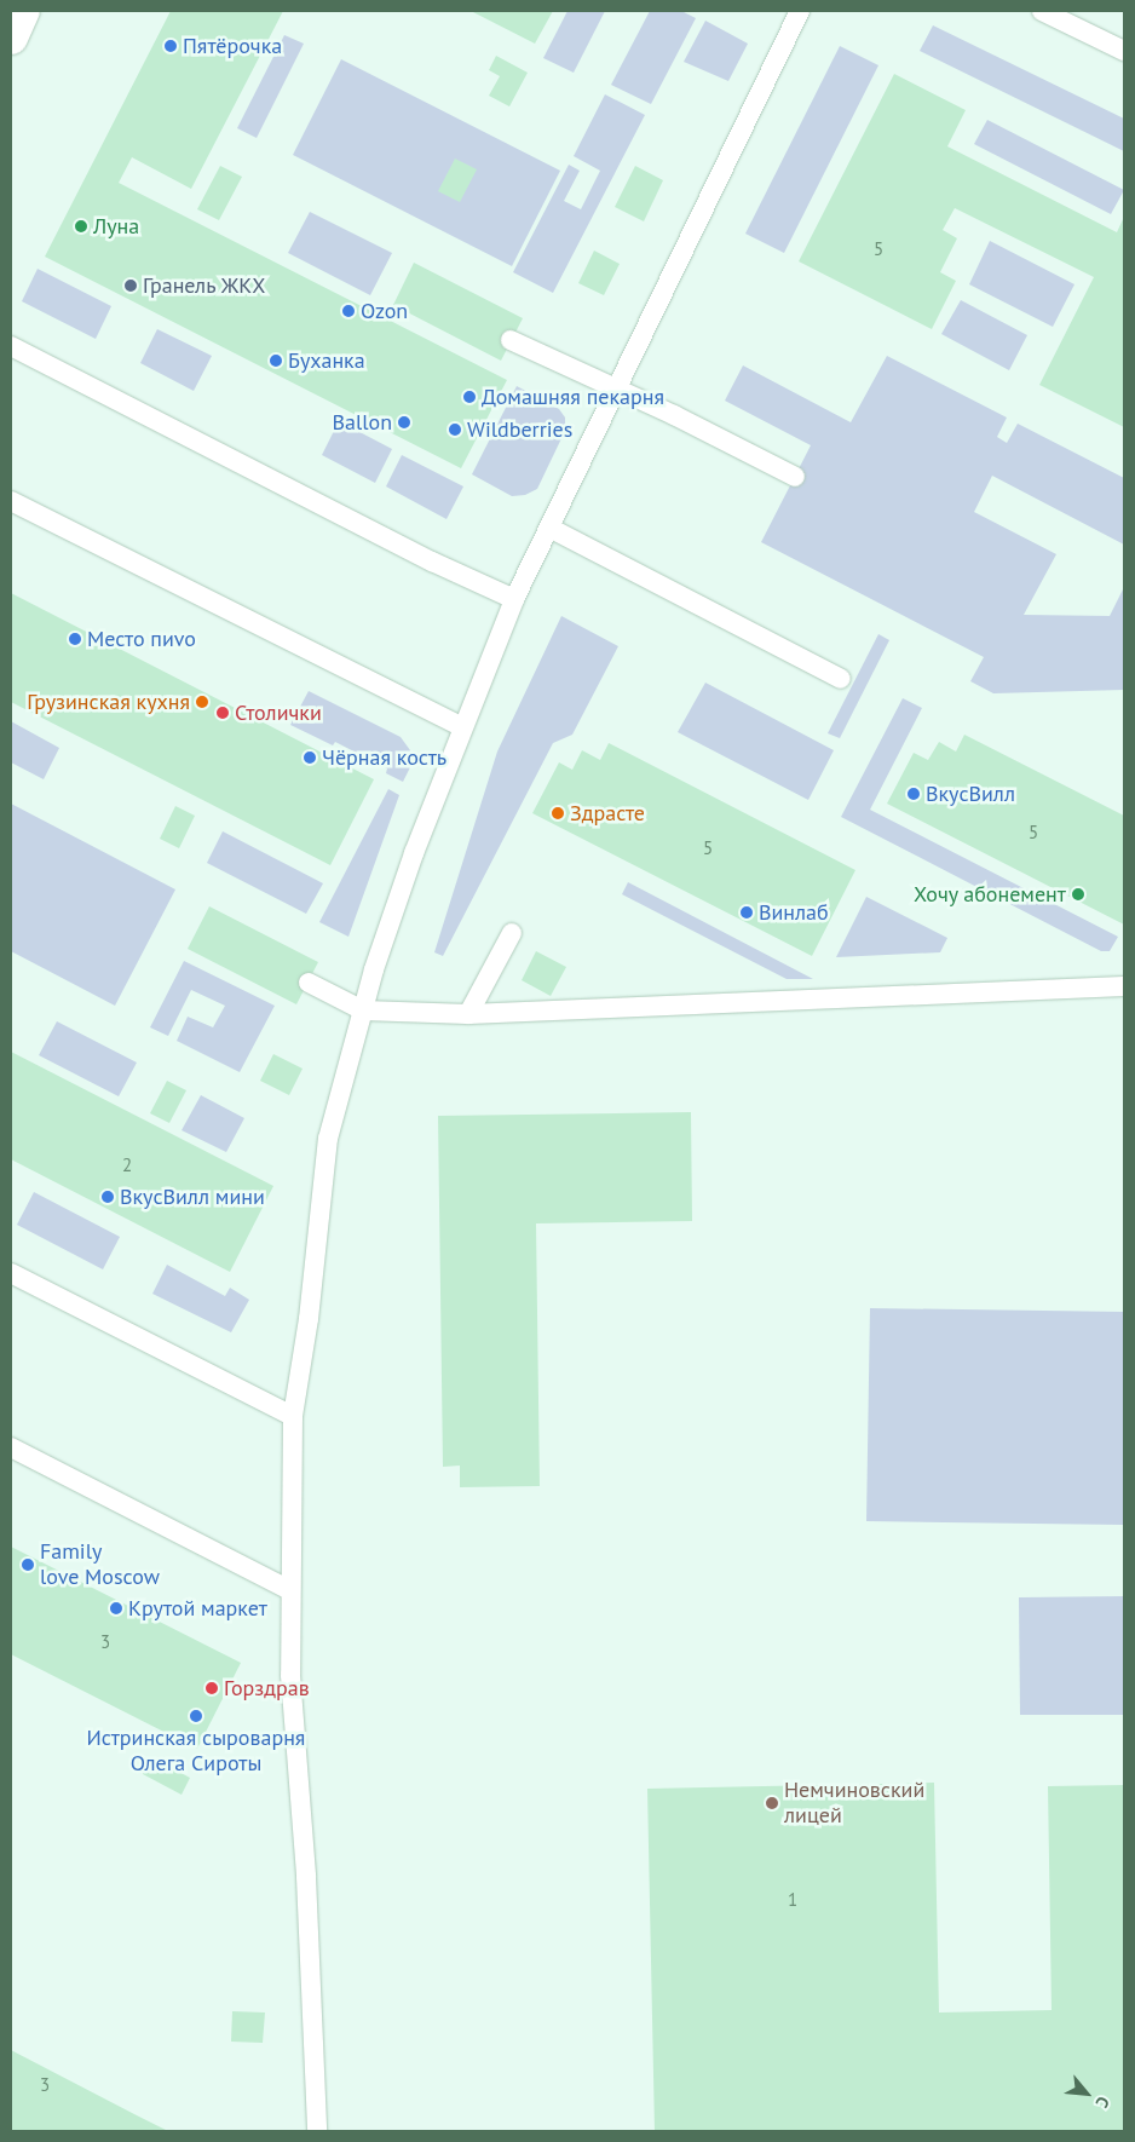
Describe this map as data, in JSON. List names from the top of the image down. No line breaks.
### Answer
{"places":["Пятёрочка","Луна","Гранель ЖКХ","Ozon","Буханка","Домашняя пекарня","Ballon","Wildberries","Место пиvo","Грузинская кухня","Столички","Чёрная кость","ВкусВилл","Здрасте","Хочу абонемент","Винлаб","ВкусВилл мини","Family love Moscow","Крутой маркет","Горздрав","Истринская сыроварня Олега Сироты","Немчиновский лицей"],"house_numbers":["5","5","5","2","3","1","3"],"north":"bottom right"}
